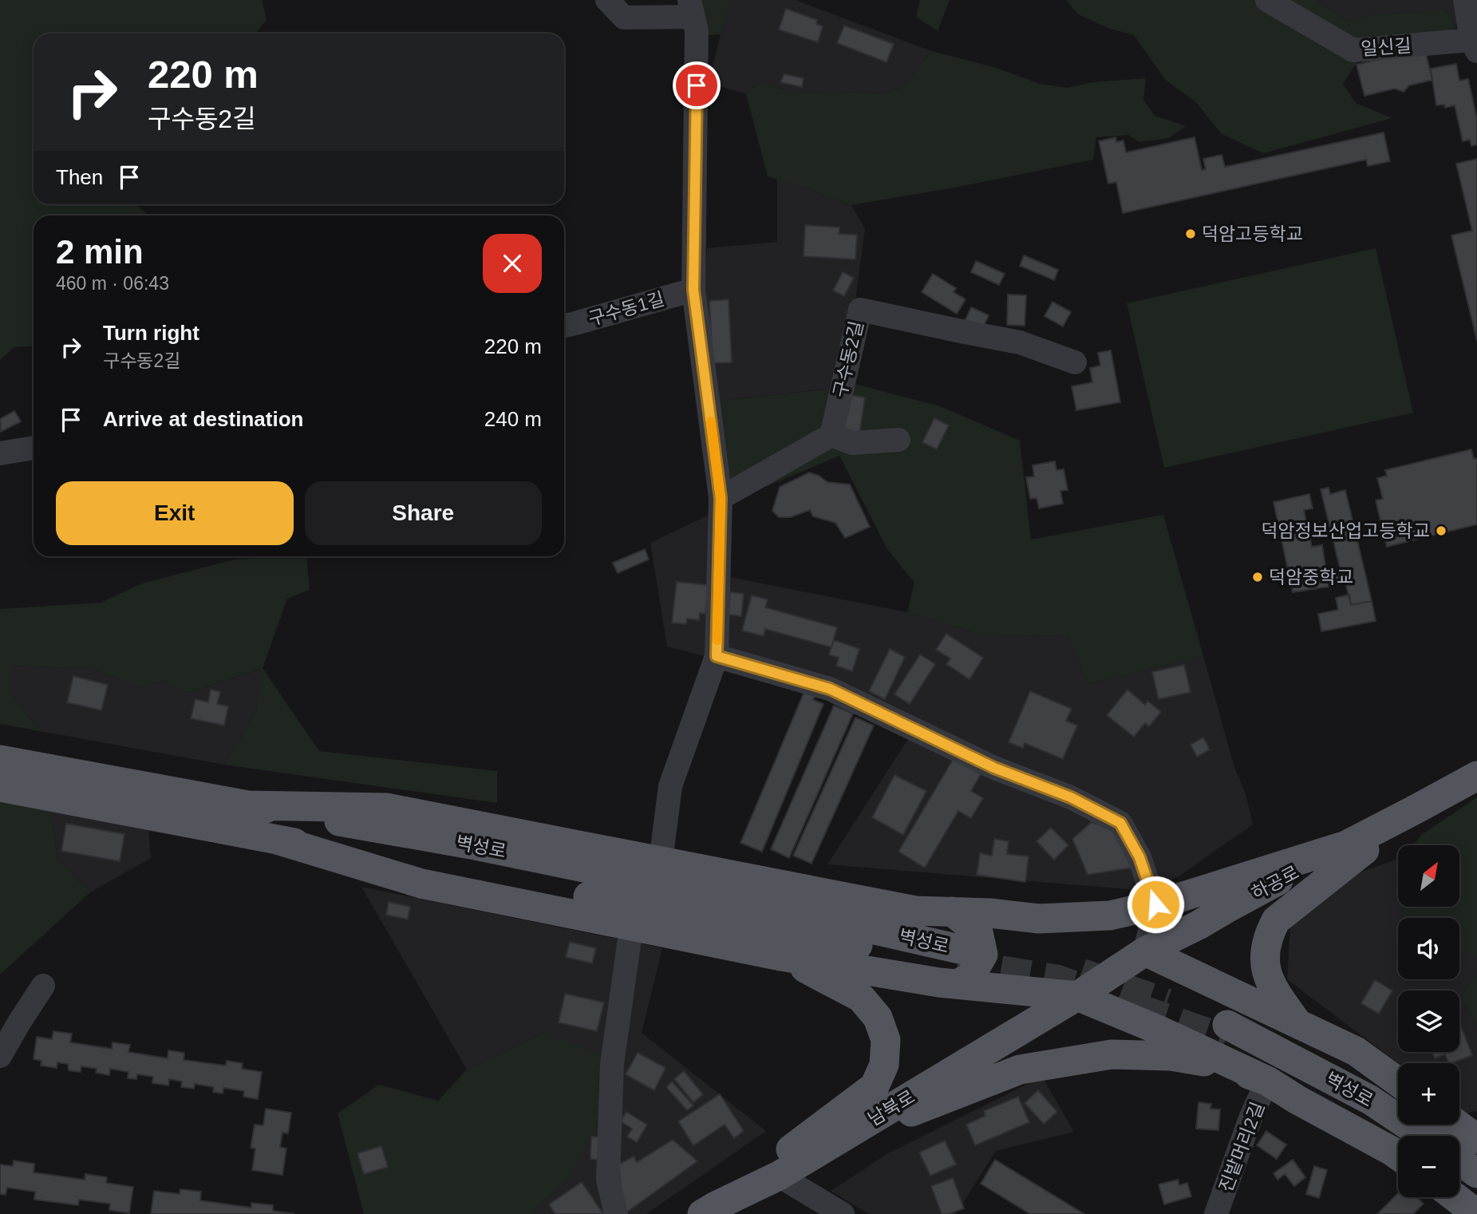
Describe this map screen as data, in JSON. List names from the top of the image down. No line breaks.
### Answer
{"streets":{"main road":["벽성로","하공로","남북로"],"street":["일신길","구수동1길","구수동2길","진밭머리2길"]},"crossings":[["하공로","남북로"]],"places":["덕암고등학교","덕암정보산업고등학교","덕암중학교"],"north":"top right","page":{"turn":["220 m","구수동2길"],"then":"Then","heading":["2 min","460 m · 06:43"],"list":[{"name":"Turn right","note":"구수동2길","value":"220 m"},{"name":"Arrive at destination","value":"240 m"}],"buttons":["Exit","Share"],"map_buttons":["+","−"]}}
